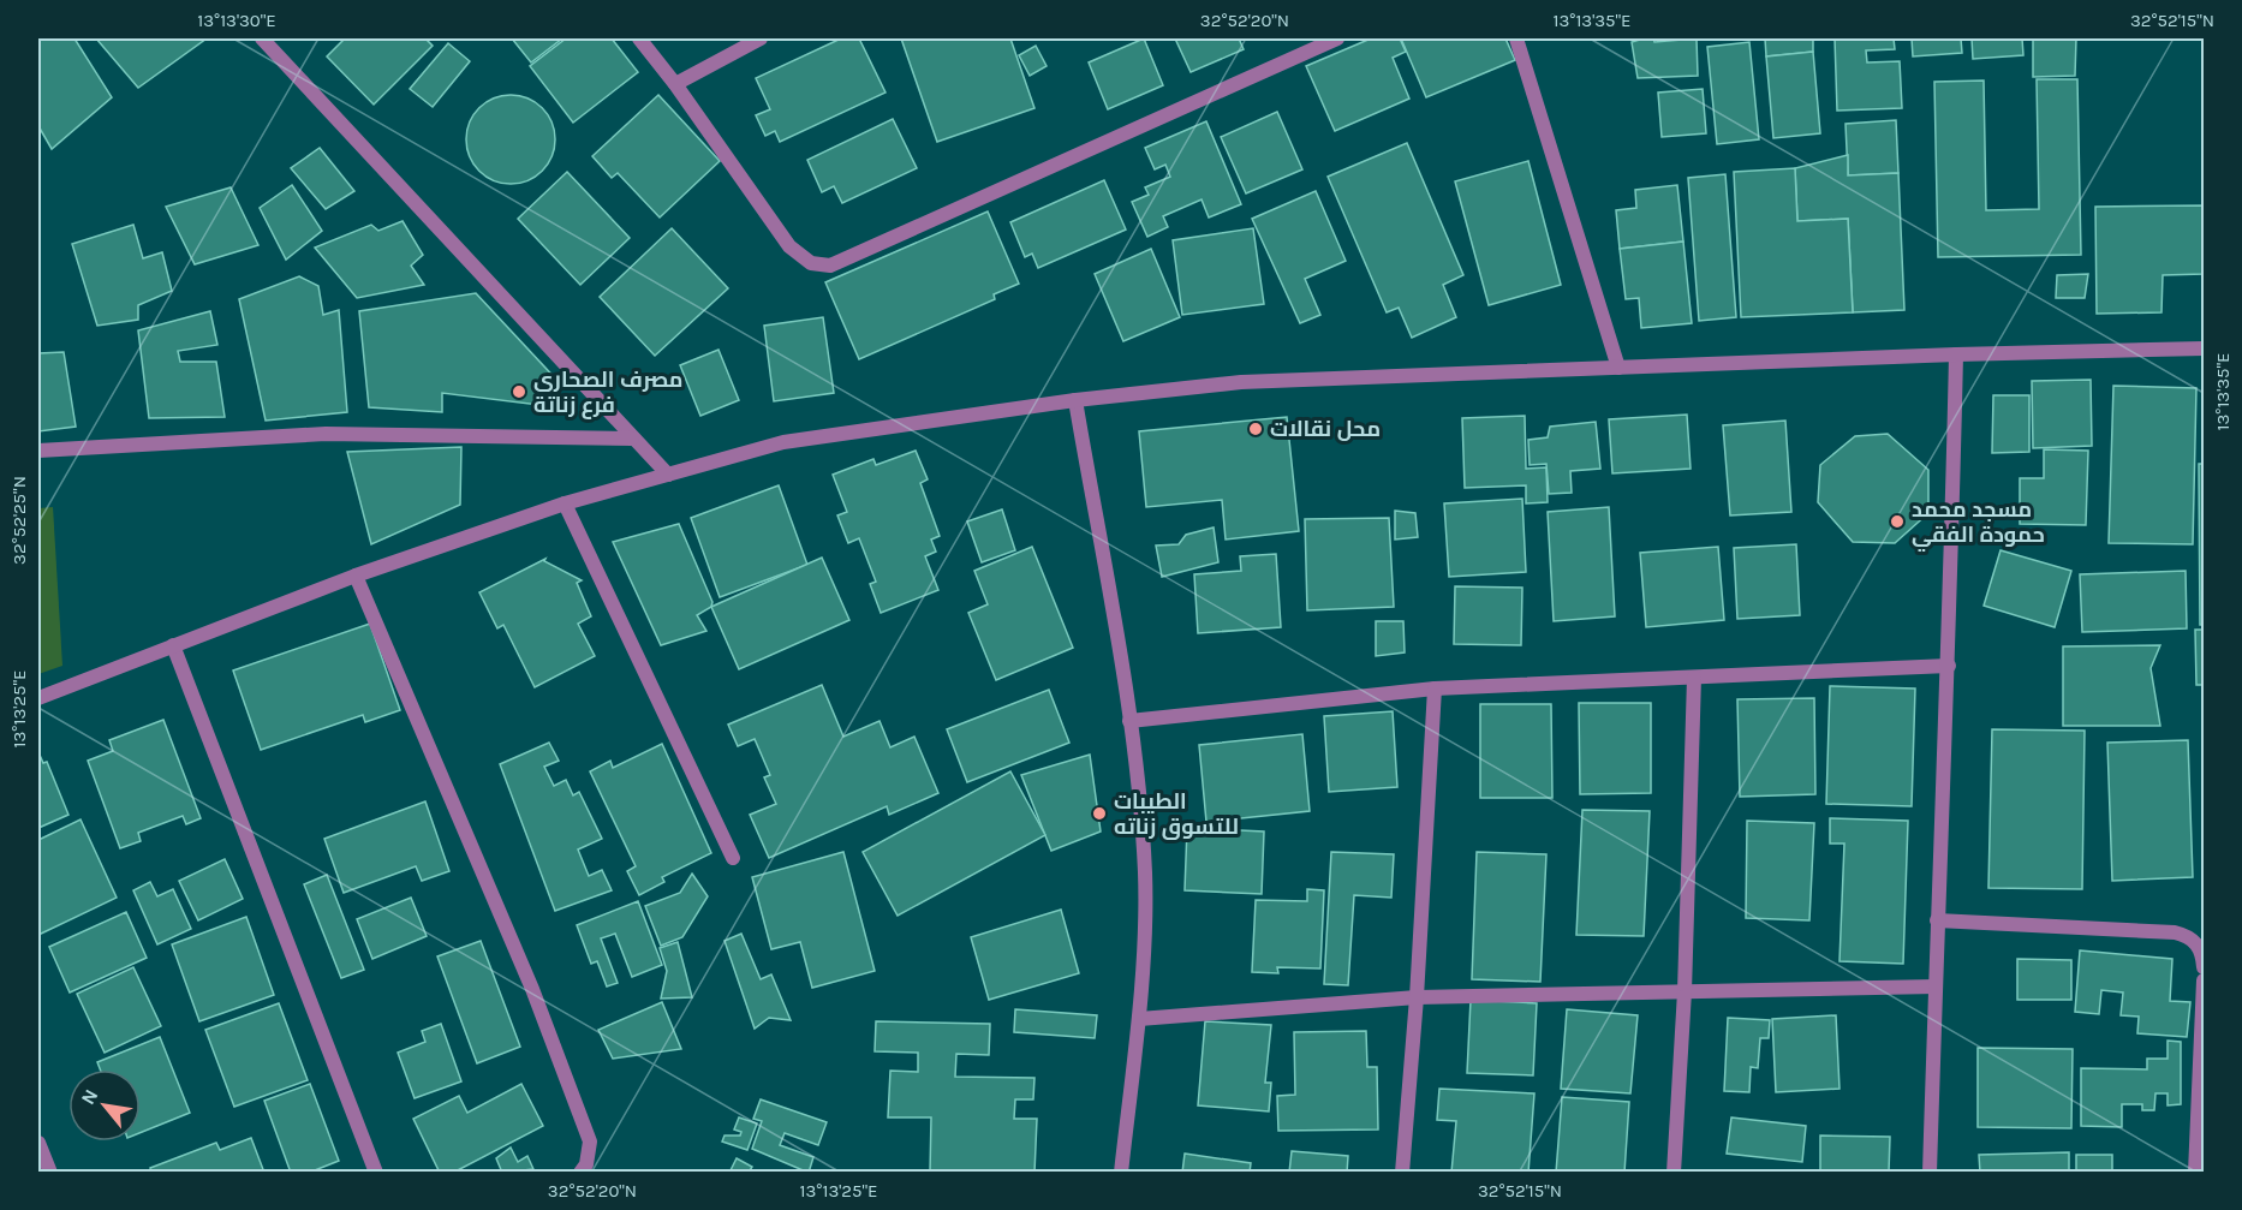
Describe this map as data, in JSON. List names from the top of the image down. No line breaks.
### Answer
{"places":["مصرف الصحارى فرع زناتة","محل نقالات","مسجد محمد حمودة الفقي","الطيبات للتسوق زناته"],"north":"top left","coordinates":["13°13'30\"E","32°52'20\"N","13°13'35\"E","32°52'15\"N","32°52'25\"N","13°13'25\"E"]}
